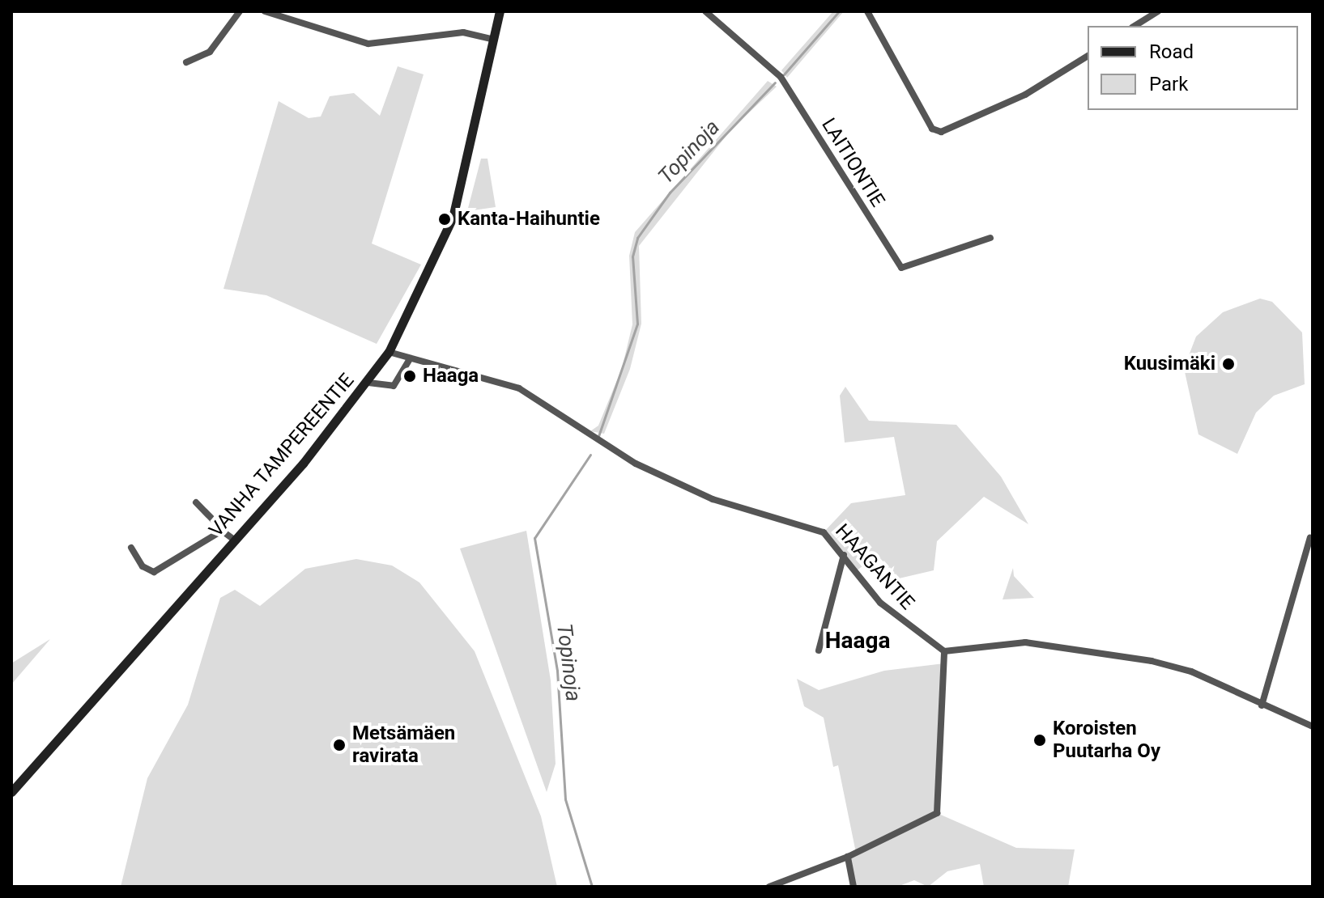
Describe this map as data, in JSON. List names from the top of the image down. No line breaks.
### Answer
{"streets":{"main road":["VANHA TAMPEREENTIE"],"street":["LAITIONTIE","HAAGANTIE"]},"crossings":[["VANHA TAMPEREENTIE","HAAGANTIE"]],"districts":["Haaga"],"water":["Topinoja"],"places":["Kanta-Haihuntie","Kuusimäki","Haaga","Koroisten Puutarha Oy","Metsämäen ravirata"],"legend":["Road","Park"]}
